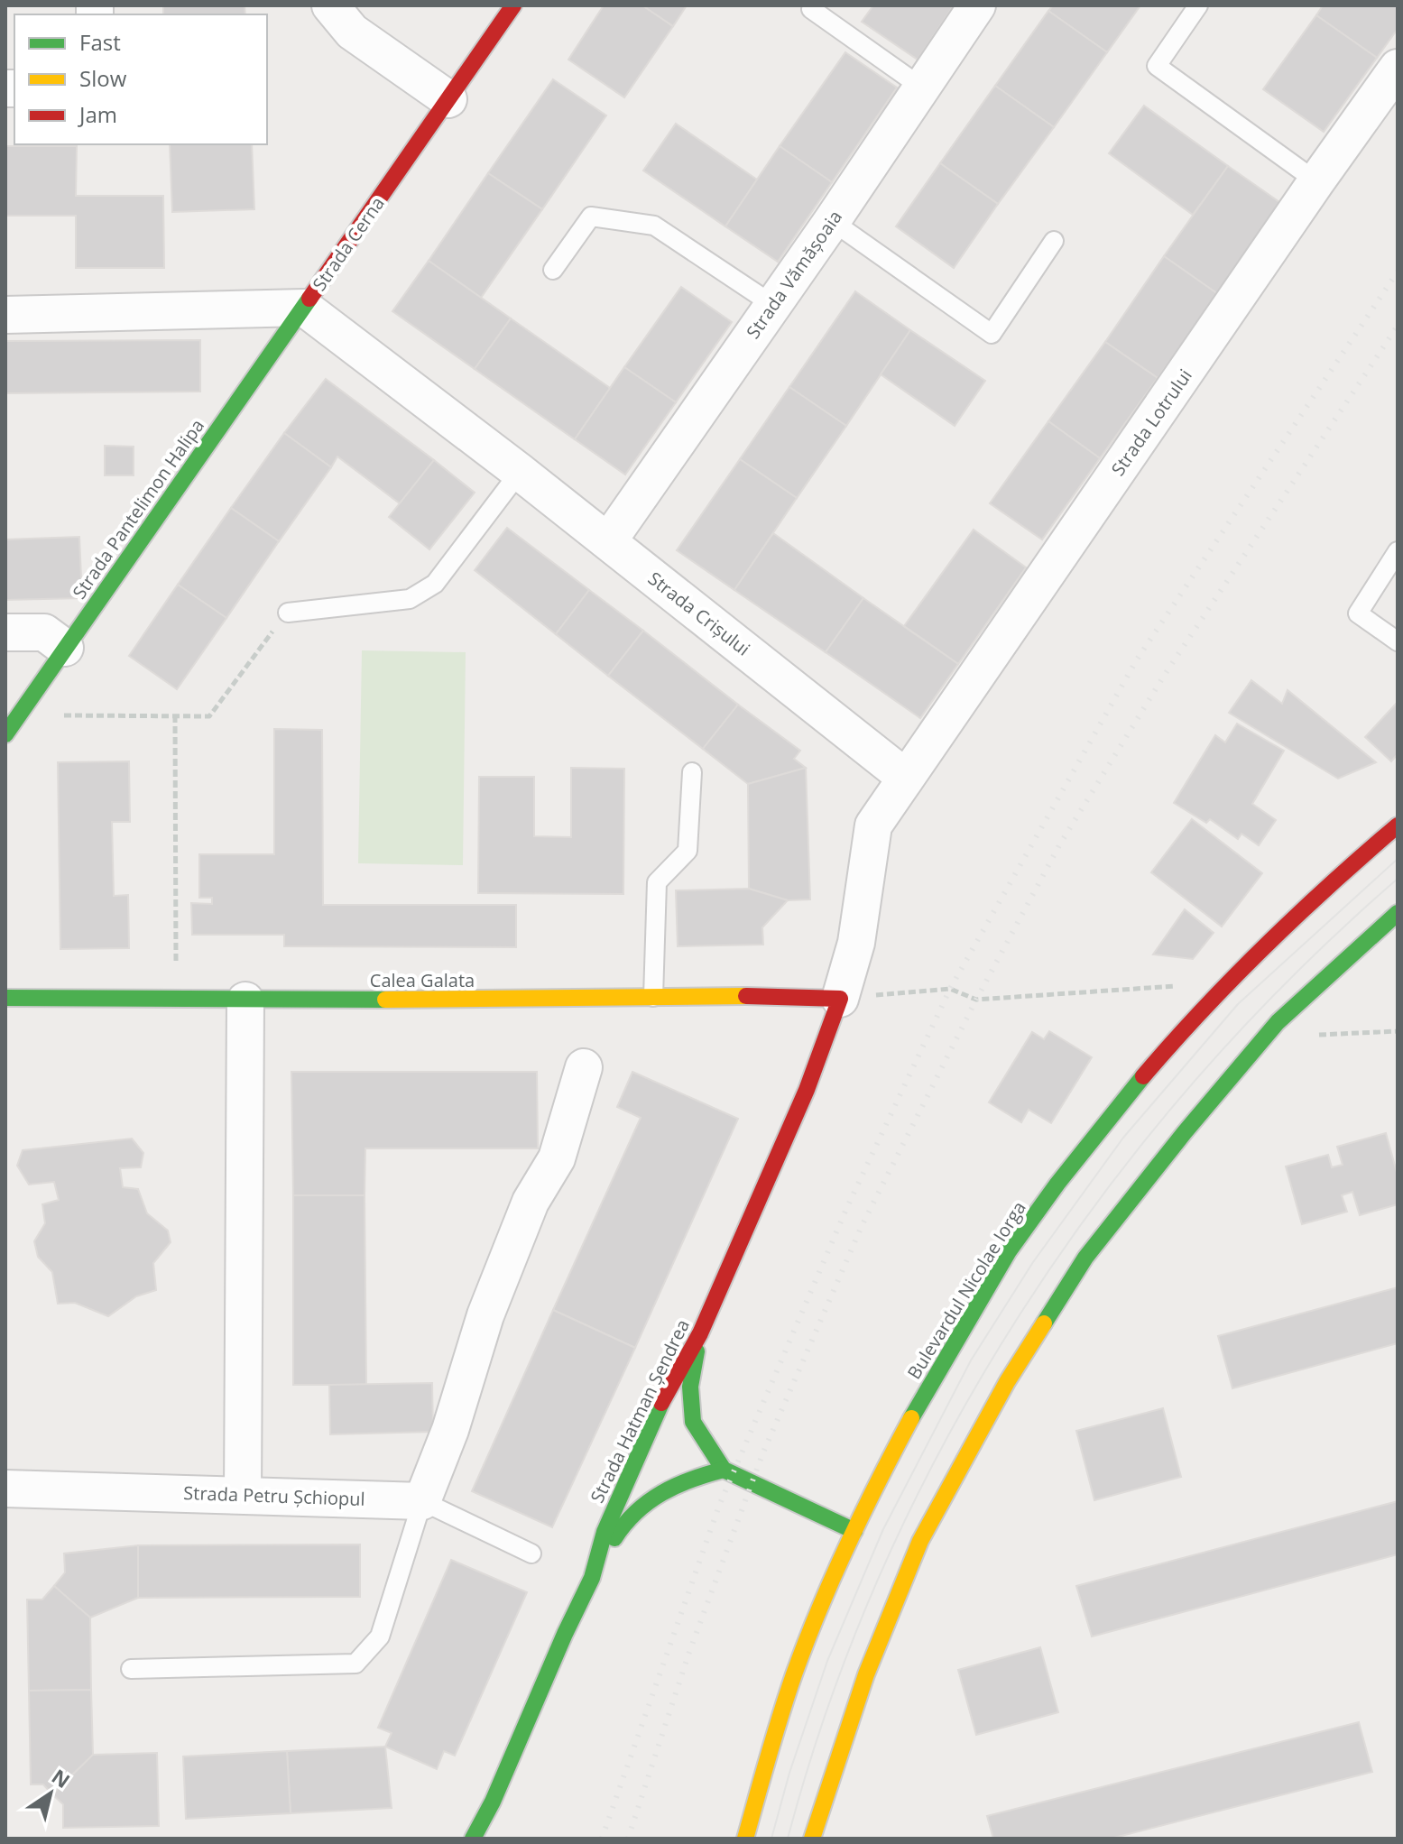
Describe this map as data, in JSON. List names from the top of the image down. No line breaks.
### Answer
{"streets":{"street":["Strada Cerna","Strada Vămășoaia","Strada Lotrului","Strada Pantelimon Halipa","Strada Crișului","Calea Galata","Bulevardul Nicolae Iorga","Strada Hatman Șendrea","Strada Petru Șchiopul"]},"crossings":[["Strada Cerna","Strada Pantelimon Halipa"],["Strada Cerna","Strada Crișului"],["Strada Vămășoaia","Strada Crișului"],["Strada Lotrului","Strada Crișului"],["Strada Pantelimon Halipa","Strada Crișului"],["Calea Galata","Strada Hatman Șendrea"]],"legend":["Fast","Slow","Jam"],"north":"top right"}
